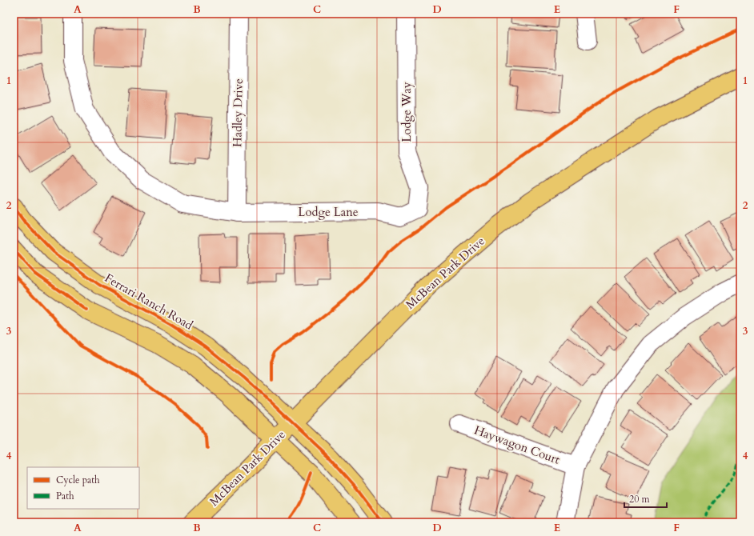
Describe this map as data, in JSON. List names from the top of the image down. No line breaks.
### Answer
{"streets":{"main road":["McBean Park Drive","Ferrari Ranch Road"],"street":["Lodge Way","Hadley Drive","Lodge Lane","Haywagon Court"]},"crossings":[["Lodge Way","Lodge Lane"],["Hadley Drive","Lodge Lane"],["McBean Park Drive","Ferrari Ranch Road"]],"legend":["Cycle path","Path"],"scale_bar":"20 m","grid":{"columns":["A","B","C","D","E","F"],"rows":["1","2","3","4"]}}
